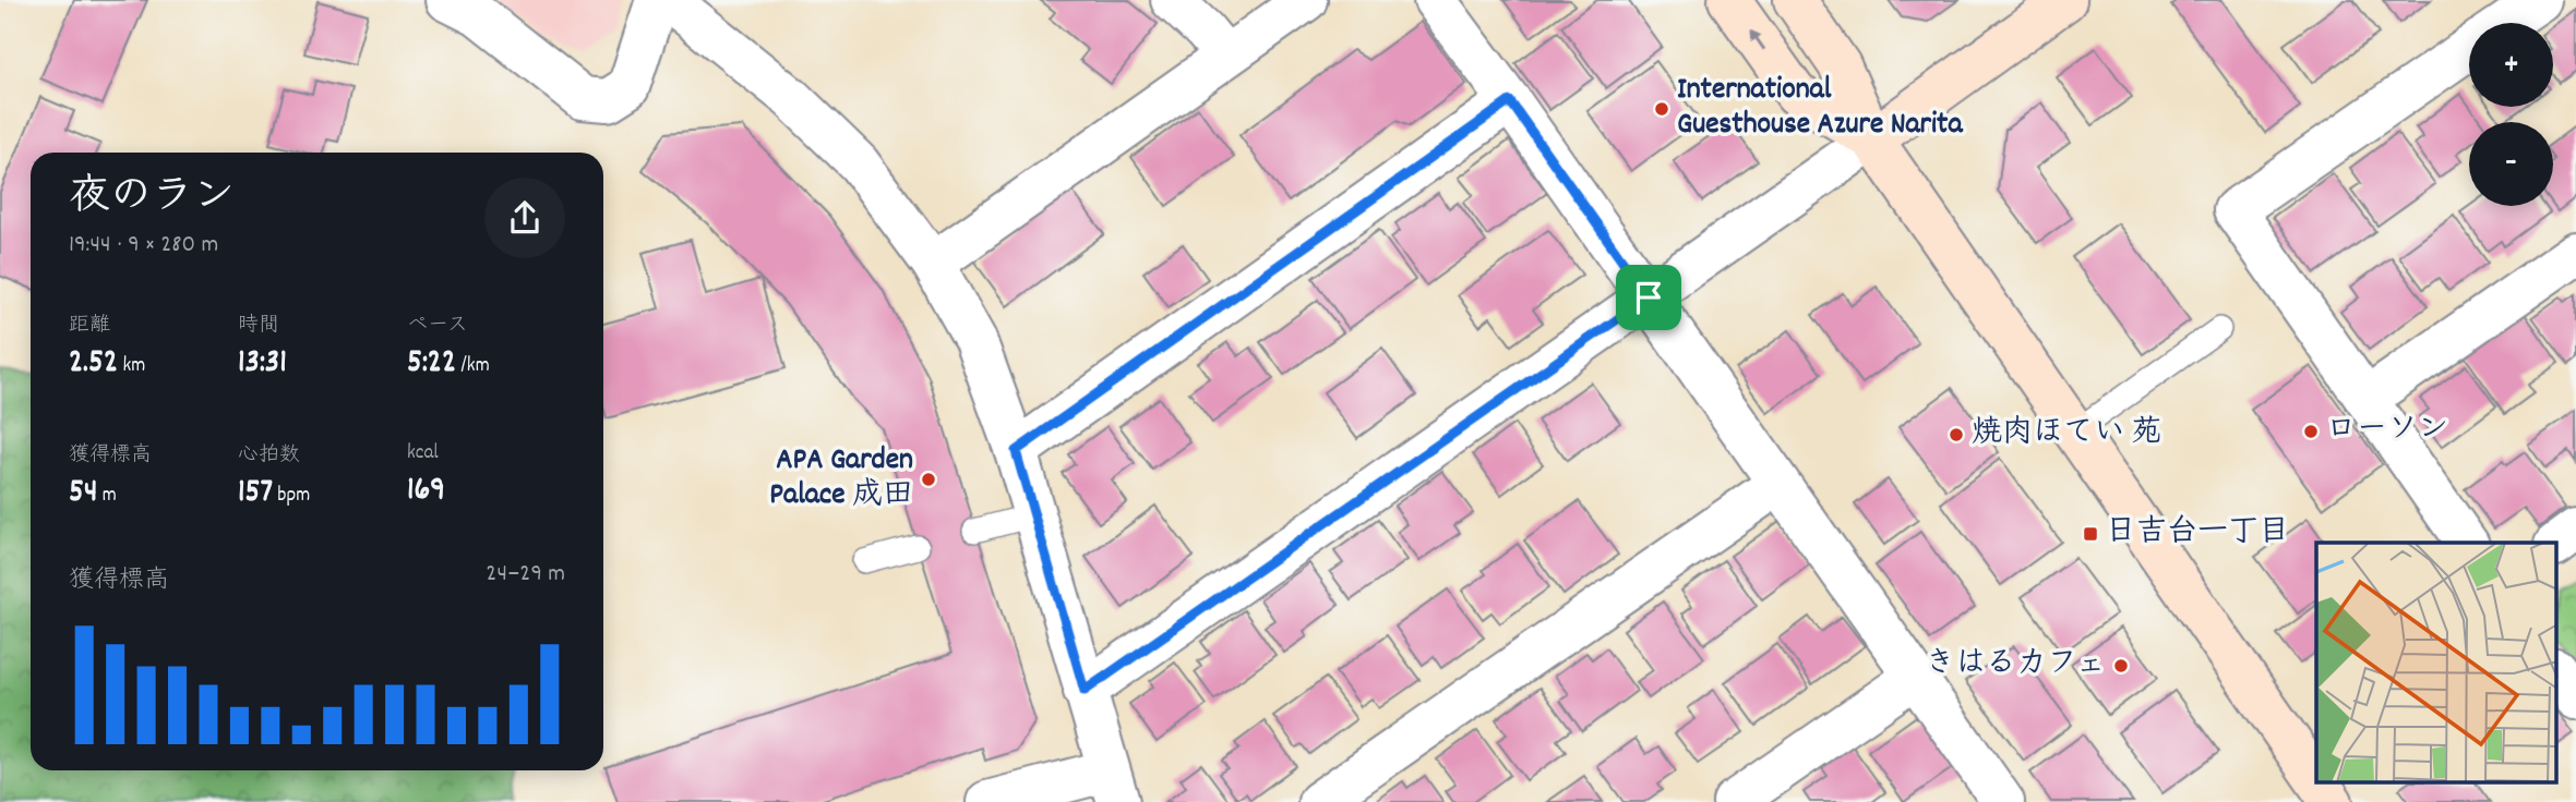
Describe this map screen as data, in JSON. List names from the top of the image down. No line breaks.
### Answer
{"places":{"other":["International Guesthouse Azure Narita","ローソン","焼肉ほてい 苑","APA Garden Palace 成田","きはるカフェ"],"transit":["日吉台一丁目"]},"page":{"map_buttons":["+","−"],"heading":["夜のラン","19:44 · 9 × 280 m"],"stats":[["距離","2.52 km"],["時間","13:31"],["ペース","5:22 /km"],["獲得標高","54 m"],["心拍数","157 bpm"],["kcal","169"]],"chart":["獲得標高","24–29 m"]}}
